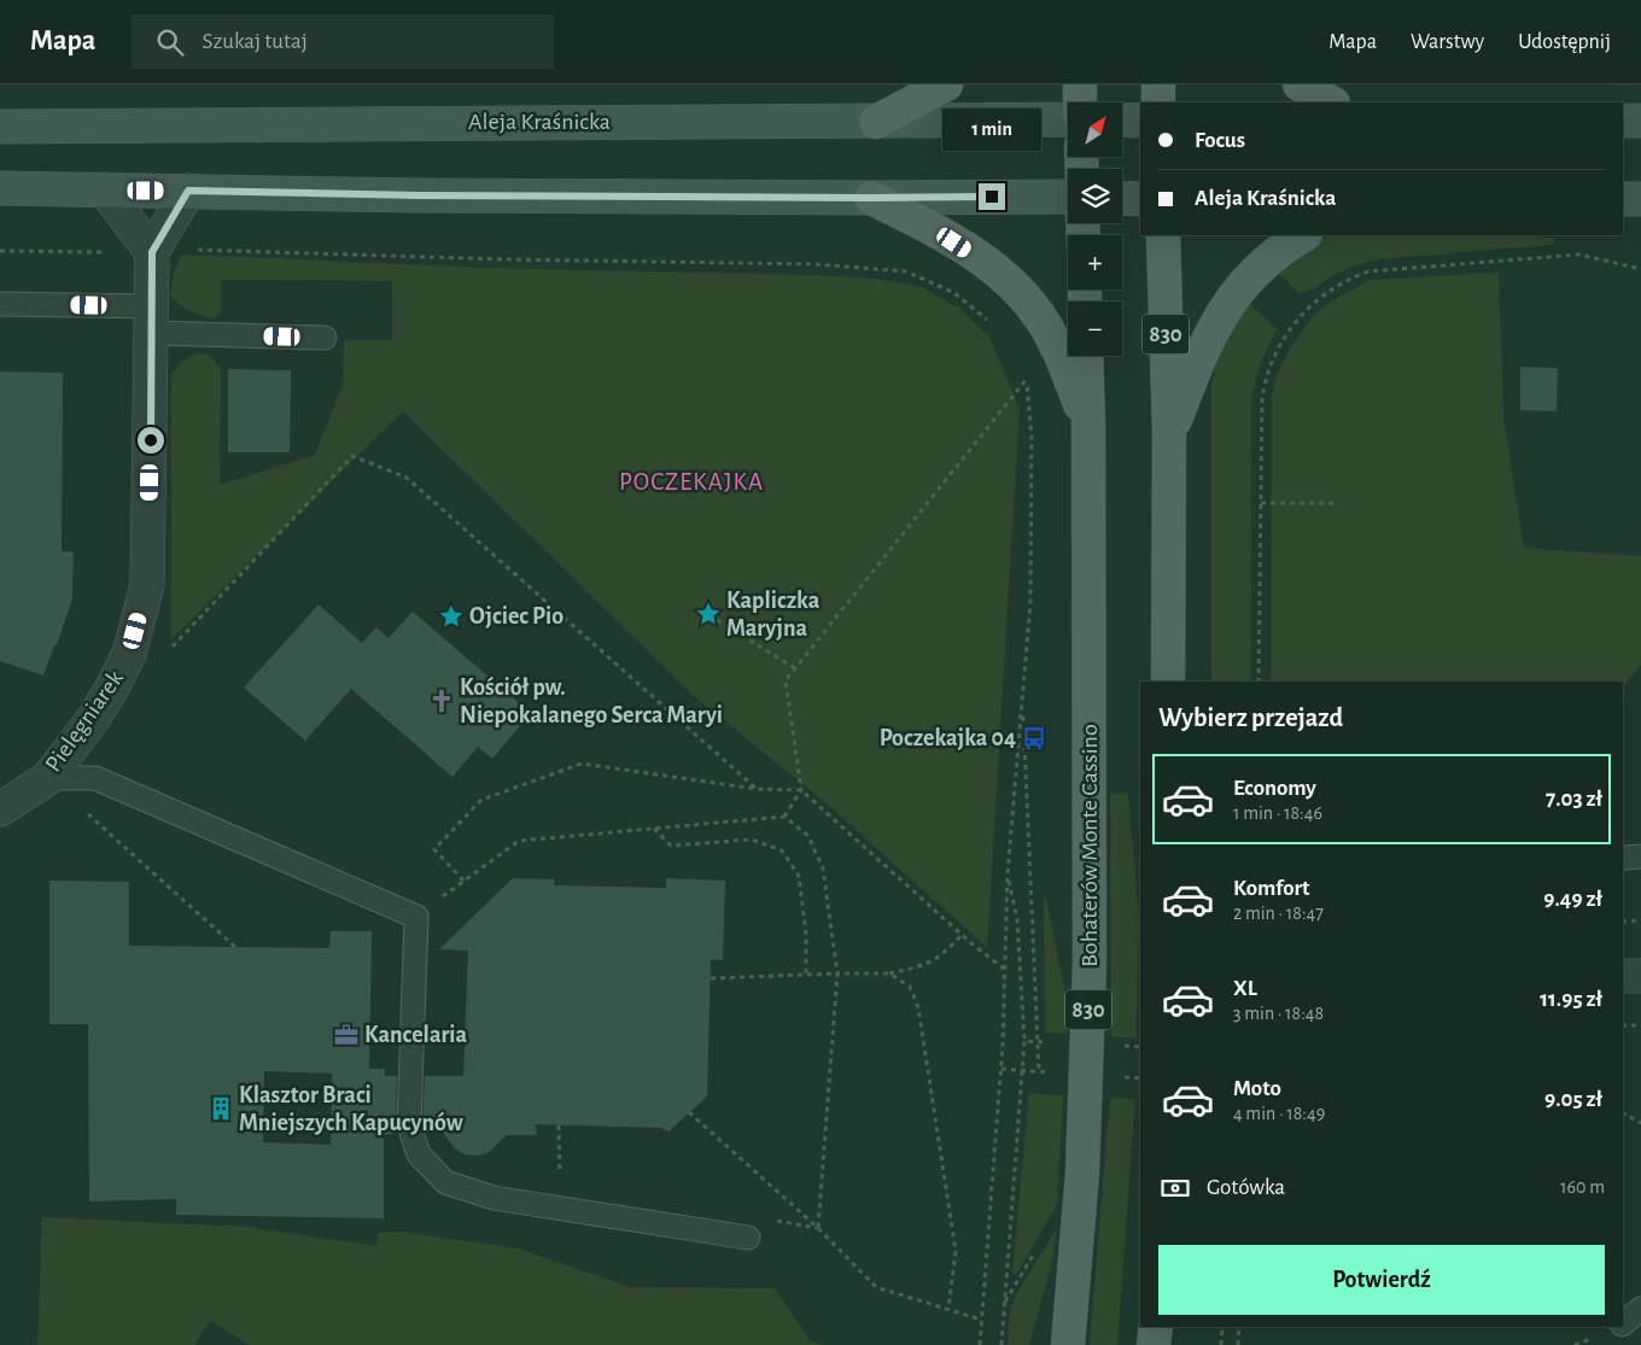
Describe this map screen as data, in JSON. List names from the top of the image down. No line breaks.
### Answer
{"streets":{"main road":["Aleja Kraśnicka","830","Bohaterów Monte Cassino"],"street":["Pielęgniarek"]},"districts":["POCZEKAJKA"],"places":{"place":["Kapliczka Maryjna","Ojciec Pio"],"church":["Kościół pw. Niepokalanego Serca Maryi"],"bus stop":["Poczekajka 04"],"office":["Kancelaria"],"building":["Klasztor Braci Mniejszych Kapucynów"]},"north":"top right","page":{"header":"Mapa","search":"Szukaj tutaj","nav":["Mapa","Warstwy","Udostępnij"],"map_buttons":["+","−"],"banner":["Focus","Aleja Kraśnicka"],"bubble":"1 min","heading":"Wybierz przejazd","list":[{"name":"Economy","note":"1 min · 18:46","value":"7.03 zł"},{"name":"Komfort","note":"2 min · 18:47","value":"9.49 zł"},{"name":"XL","note":"3 min · 18:48","value":"11.95 zł"},{"name":"Moto","note":"4 min · 18:49","value":"9.05 zł"}],"pay":["Gotówka","160 m"],"buttons":"Potwierdź"}}
